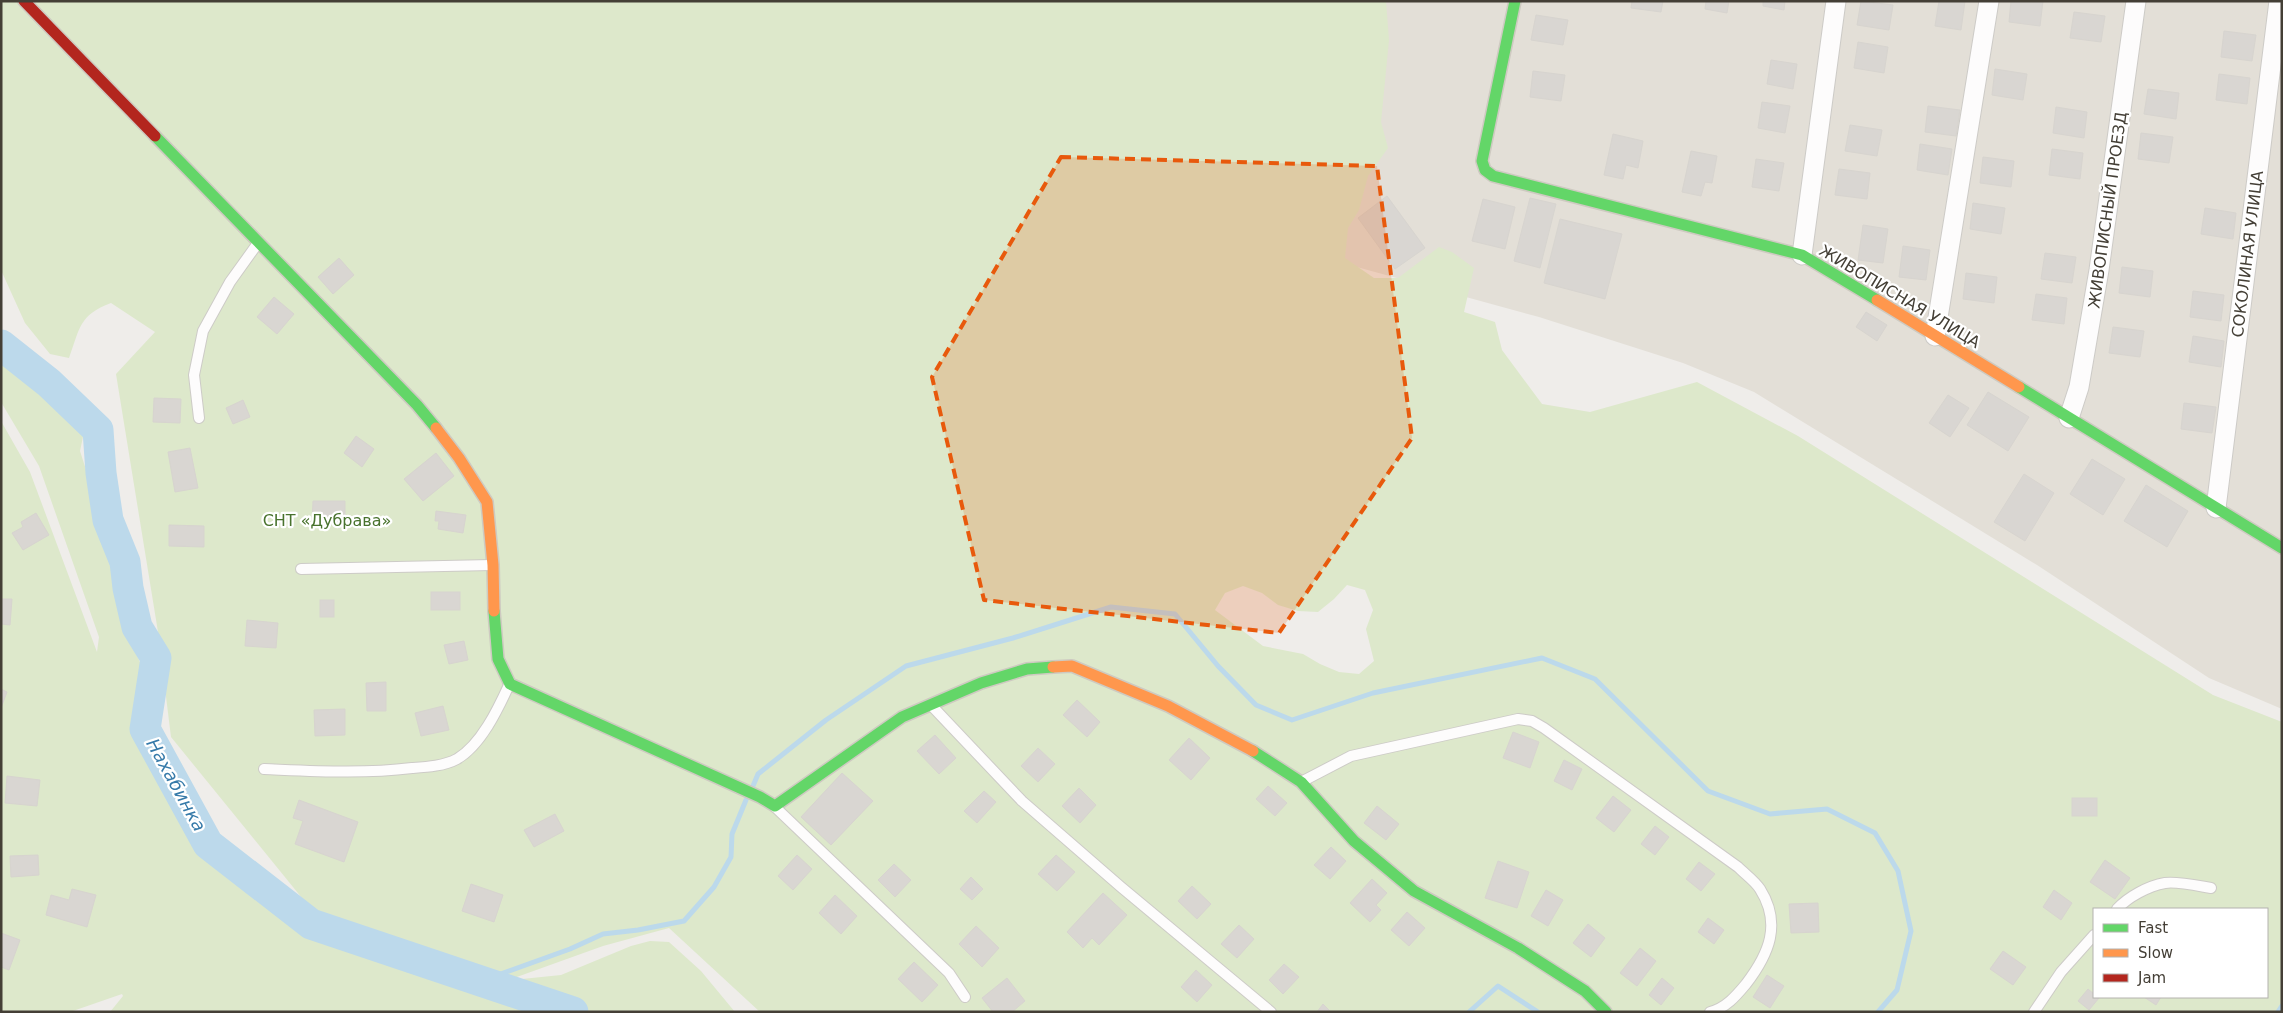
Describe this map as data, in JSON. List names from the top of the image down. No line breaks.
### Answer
{"streets":{"street":["ЖИВОПИСНЫЙ ПРОЕЗД","СОКОЛИНАЯ УЛИЦА","ЖИВОПИСНАЯ УЛИЦА"]},"crossings":[["ЖИВОПИСНЫЙ ПРОЕЗД","ЖИВОПИСНАЯ УЛИЦА"],["СОКОЛИНАЯ УЛИЦА","ЖИВОПИСНАЯ УЛИЦА"]],"water":["Нахабинка"],"parks":["СНТ «Дубрава»"],"legend":["Fast","Slow","Jam"]}
